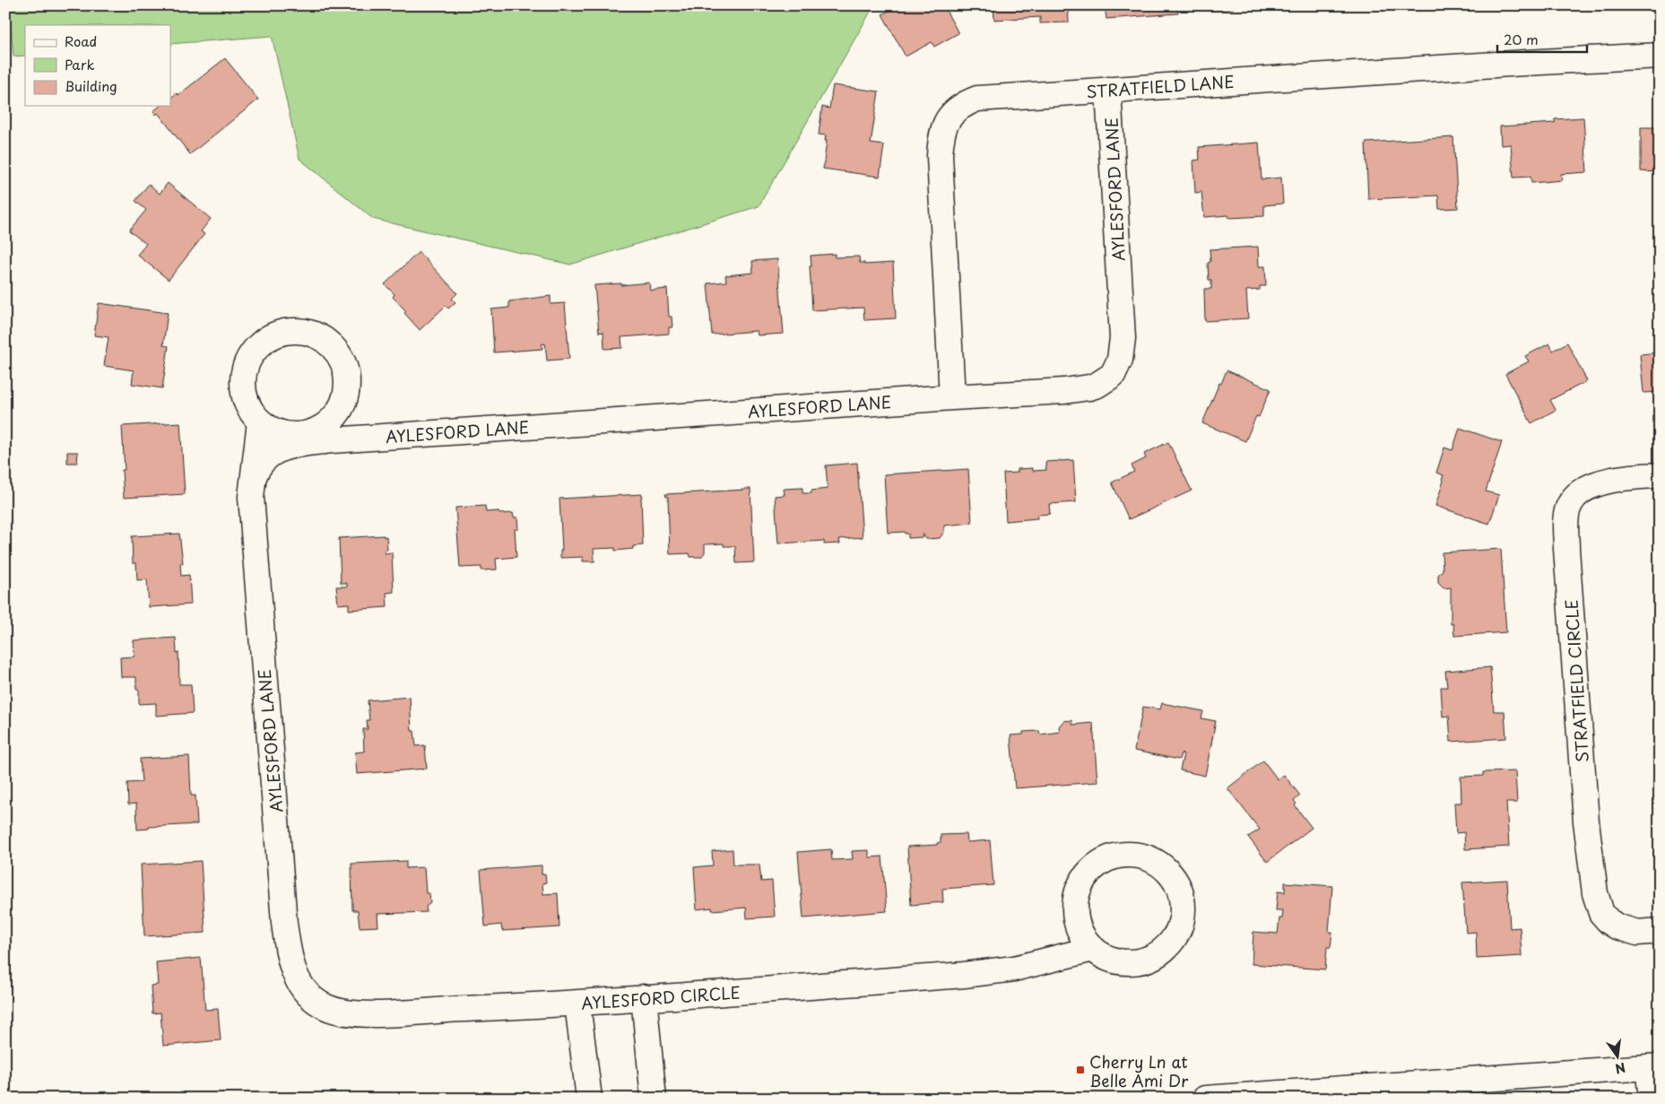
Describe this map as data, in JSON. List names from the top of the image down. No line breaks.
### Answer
{"streets":{"street":["STRATFIELD LANE","AYLESFORD LANE","STRATFIELD CIRCLE","AYLESFORD CIRCLE"]},"crossings":[["STRATFIELD LANE","AYLESFORD LANE"],["AYLESFORD LANE","AYLESFORD CIRCLE"]],"places":{"transit":["Cherry Ln at Belle Ami Dr"]},"legend":["Road","Park","Building"],"scale_bar":"20 m","north":"bottom"}
